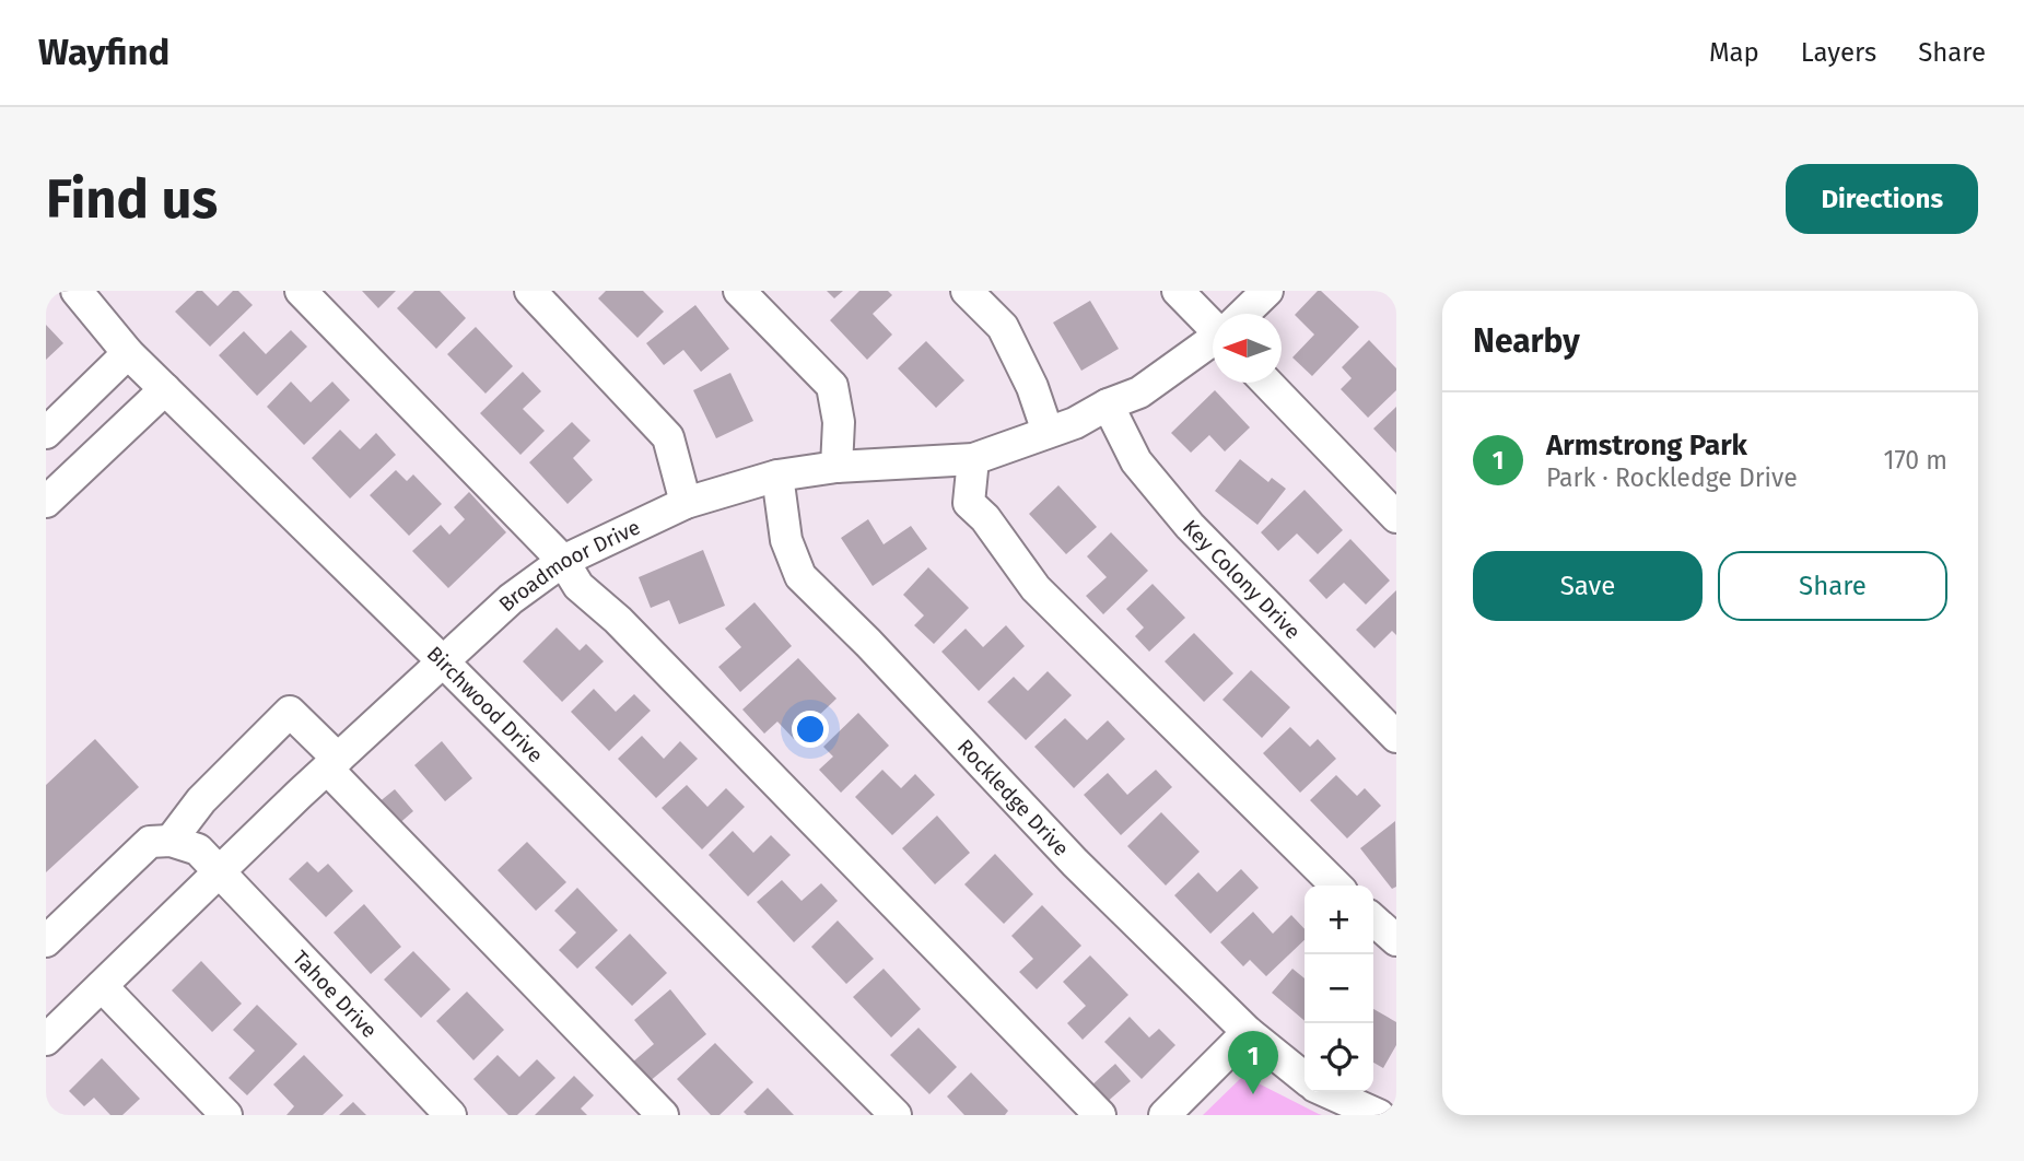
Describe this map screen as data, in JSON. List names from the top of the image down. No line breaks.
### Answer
{"streets":{"street":["Broadmoor Drive","Key Colony Drive","Birchwood Drive","Rockledge Drive","Tahoe Drive"]},"crossings":[["Broadmoor Drive","Key Colony Drive"],["Broadmoor Drive","Birchwood Drive"],["Broadmoor Drive","Rockledge Drive"],["Broadmoor Drive","Tahoe Drive"]],"north":"left","page":{"header":"Wayfind","nav":["Map","Layers","Share"],"buttons":["Directions",["Save","Share"]],"title":"Find us","heading":"Nearby","list":[{"mark":"1","name":"Armstrong Park","note":"Park · Rockledge Drive","value":"170 m"}],"map_buttons":["+","−"],"pins":"1"}}
